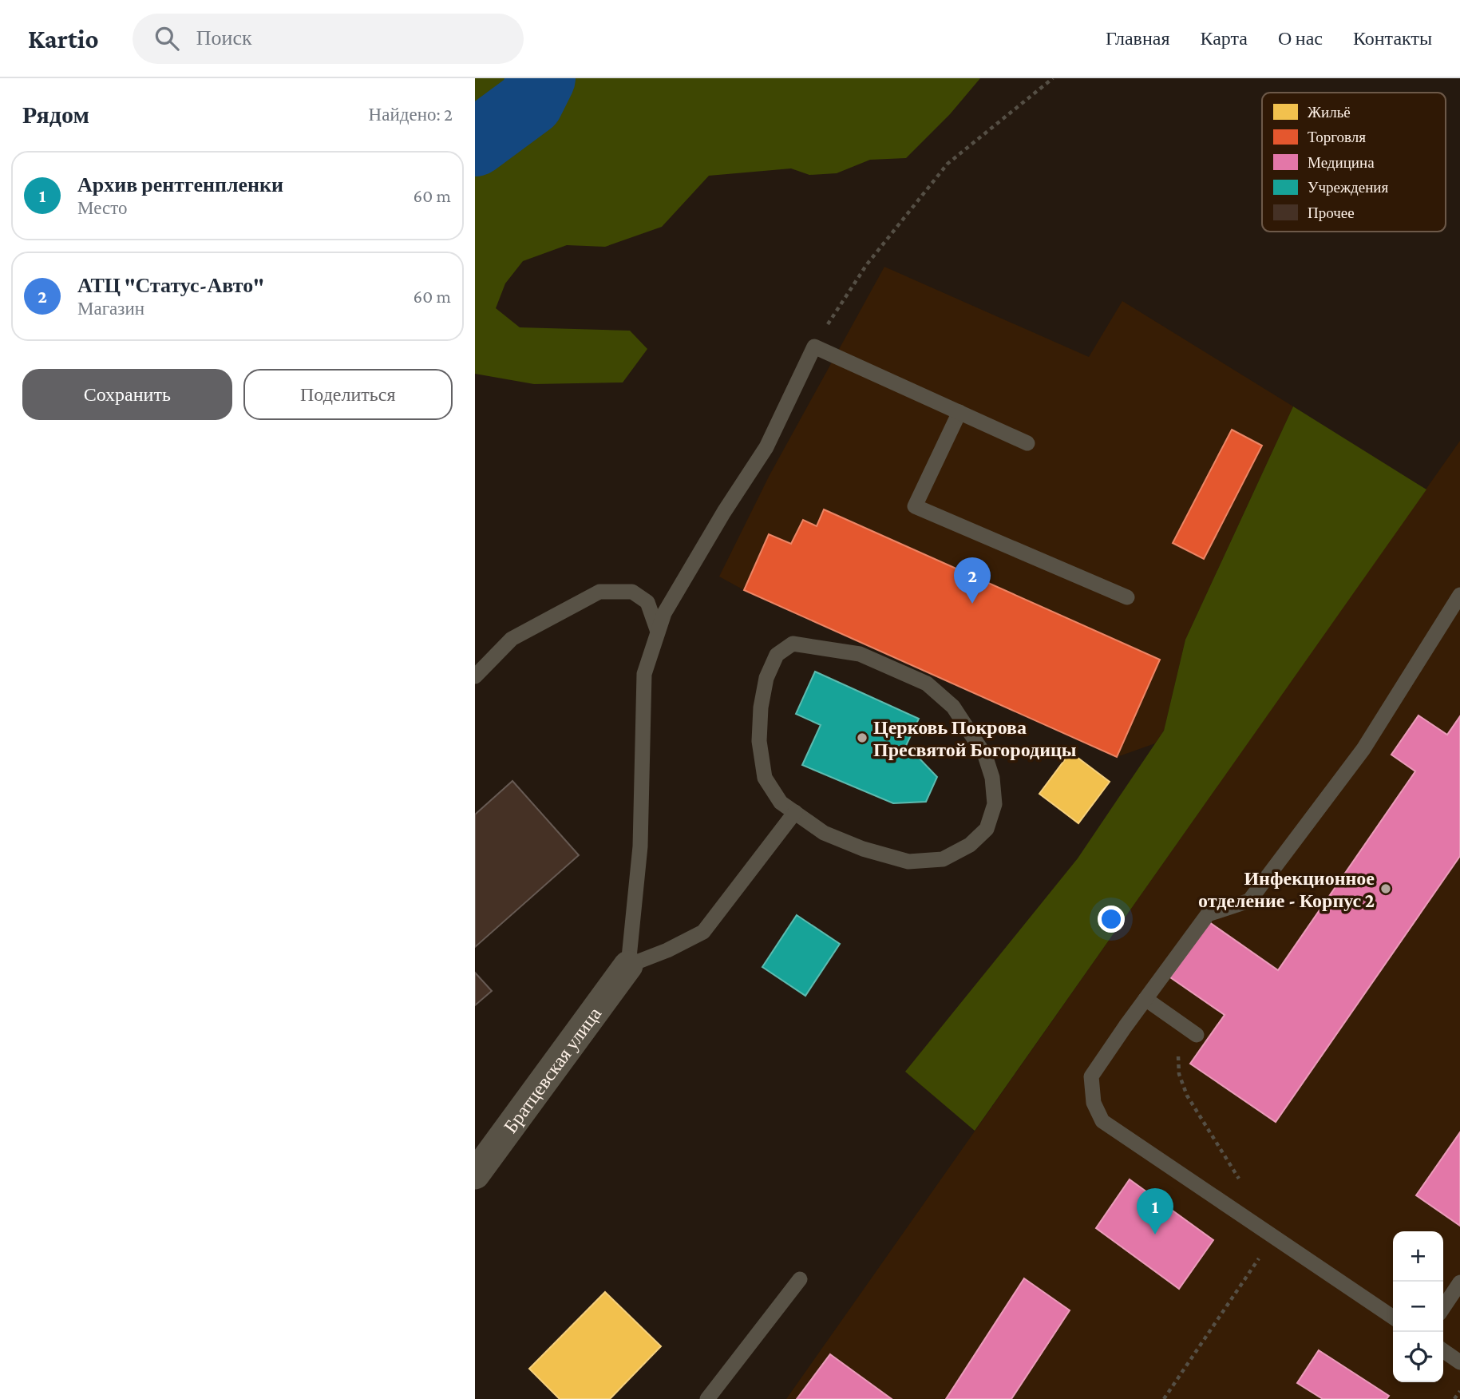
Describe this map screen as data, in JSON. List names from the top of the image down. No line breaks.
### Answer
{"streets":{"street":["Братцевская улица"]},"places":["Церковь Покрова Пресвятой Богородицы","Инфекционное отделение - Корпус 2"],"legend":["Жильё","Торговля","Медицина","Учреждения","Прочее"],"page":{"header":"Kartio","search":"Поиск","nav":["Главная","Карта","О нас","Контакты"],"heading":["Рядом","Найдено: 2"],"list":[{"mark":"1","name":"Архив рентгенпленки","note":"Место","value":"60 m"},{"mark":"2","name":"АТЦ \"Статус-Авто\"","note":"Магазин","value":"60 m"}],"buttons":["Сохранить","Поделиться"],"pins":["2","1"],"map_buttons":["+","−"]}}
